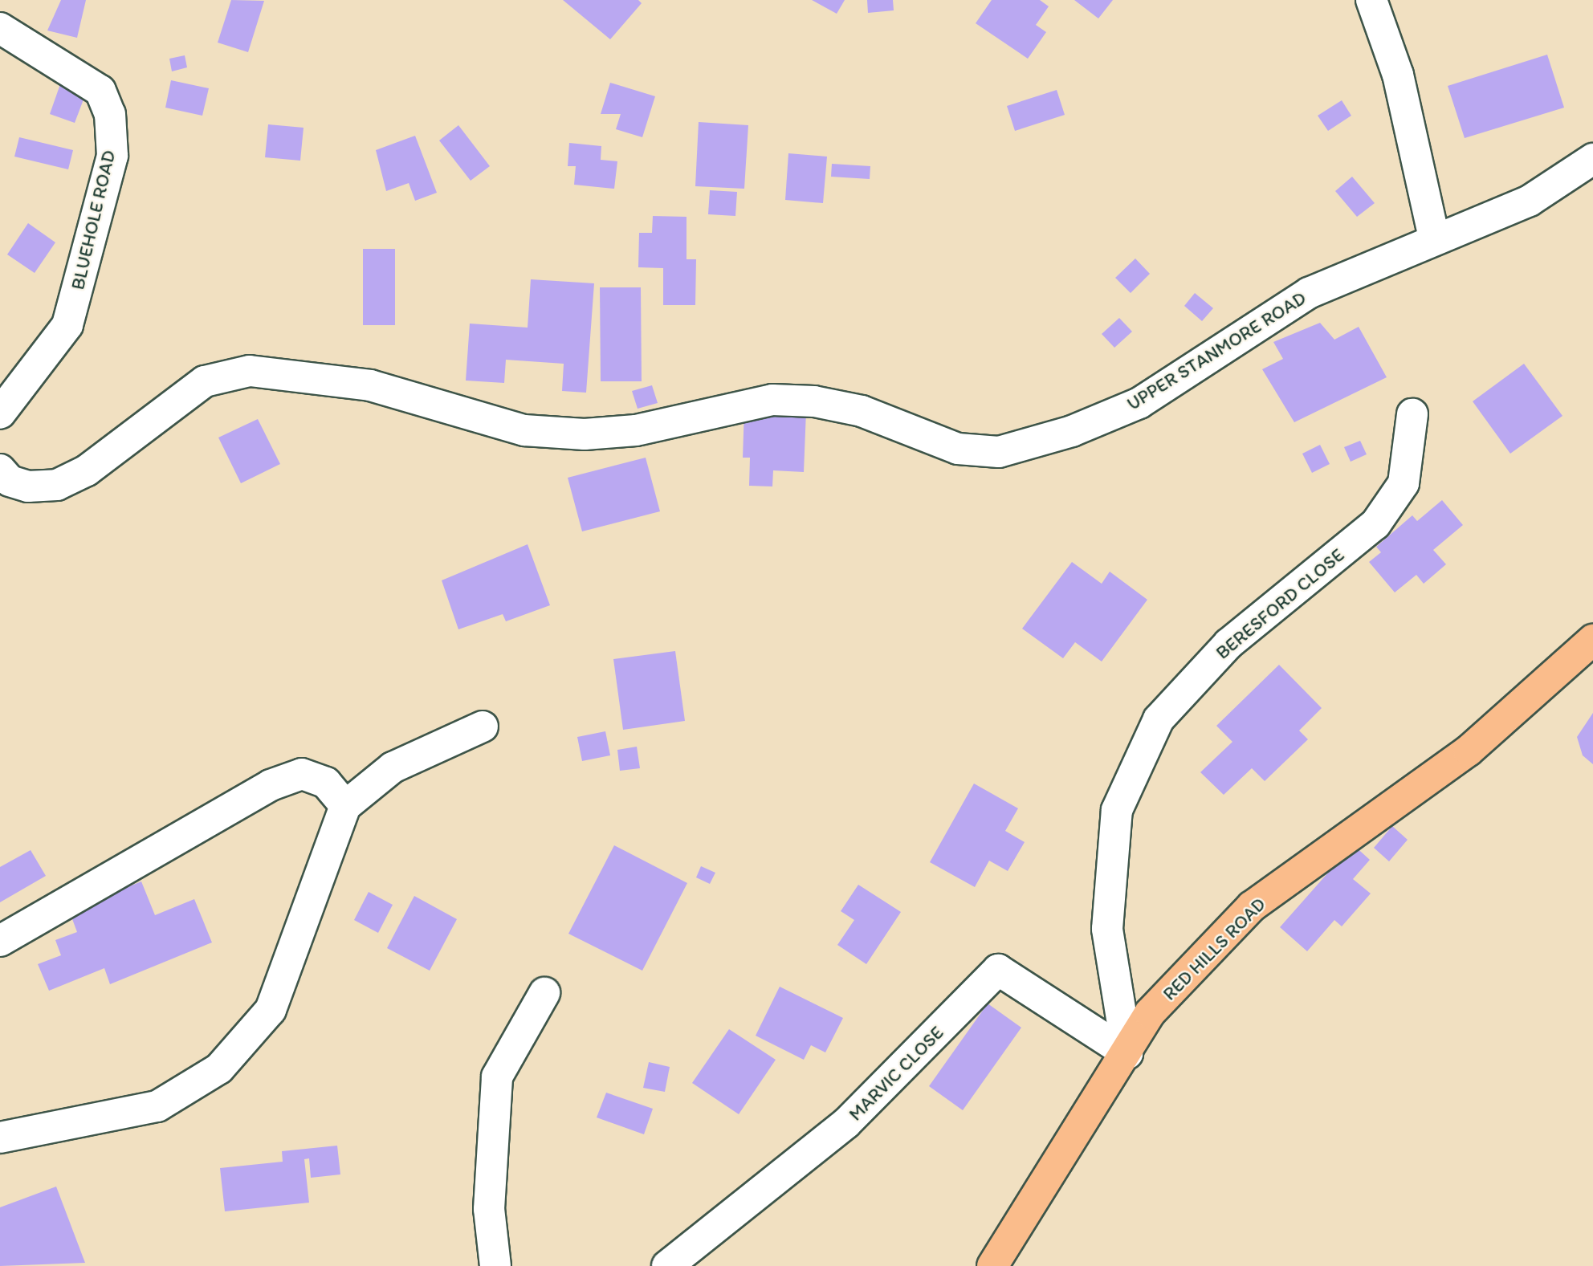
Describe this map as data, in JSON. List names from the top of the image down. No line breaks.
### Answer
{"streets":{"main road":["RED HILLS ROAD"],"street":["BLUEHOLE ROAD","UPPER STANMORE ROAD","BERESFORD CLOSE","MARVIC CLOSE"]},"crossings":[["BERESFORD CLOSE","RED HILLS ROAD"],["BERESFORD CLOSE","MARVIC CLOSE"],["RED HILLS ROAD","MARVIC CLOSE"]]}
